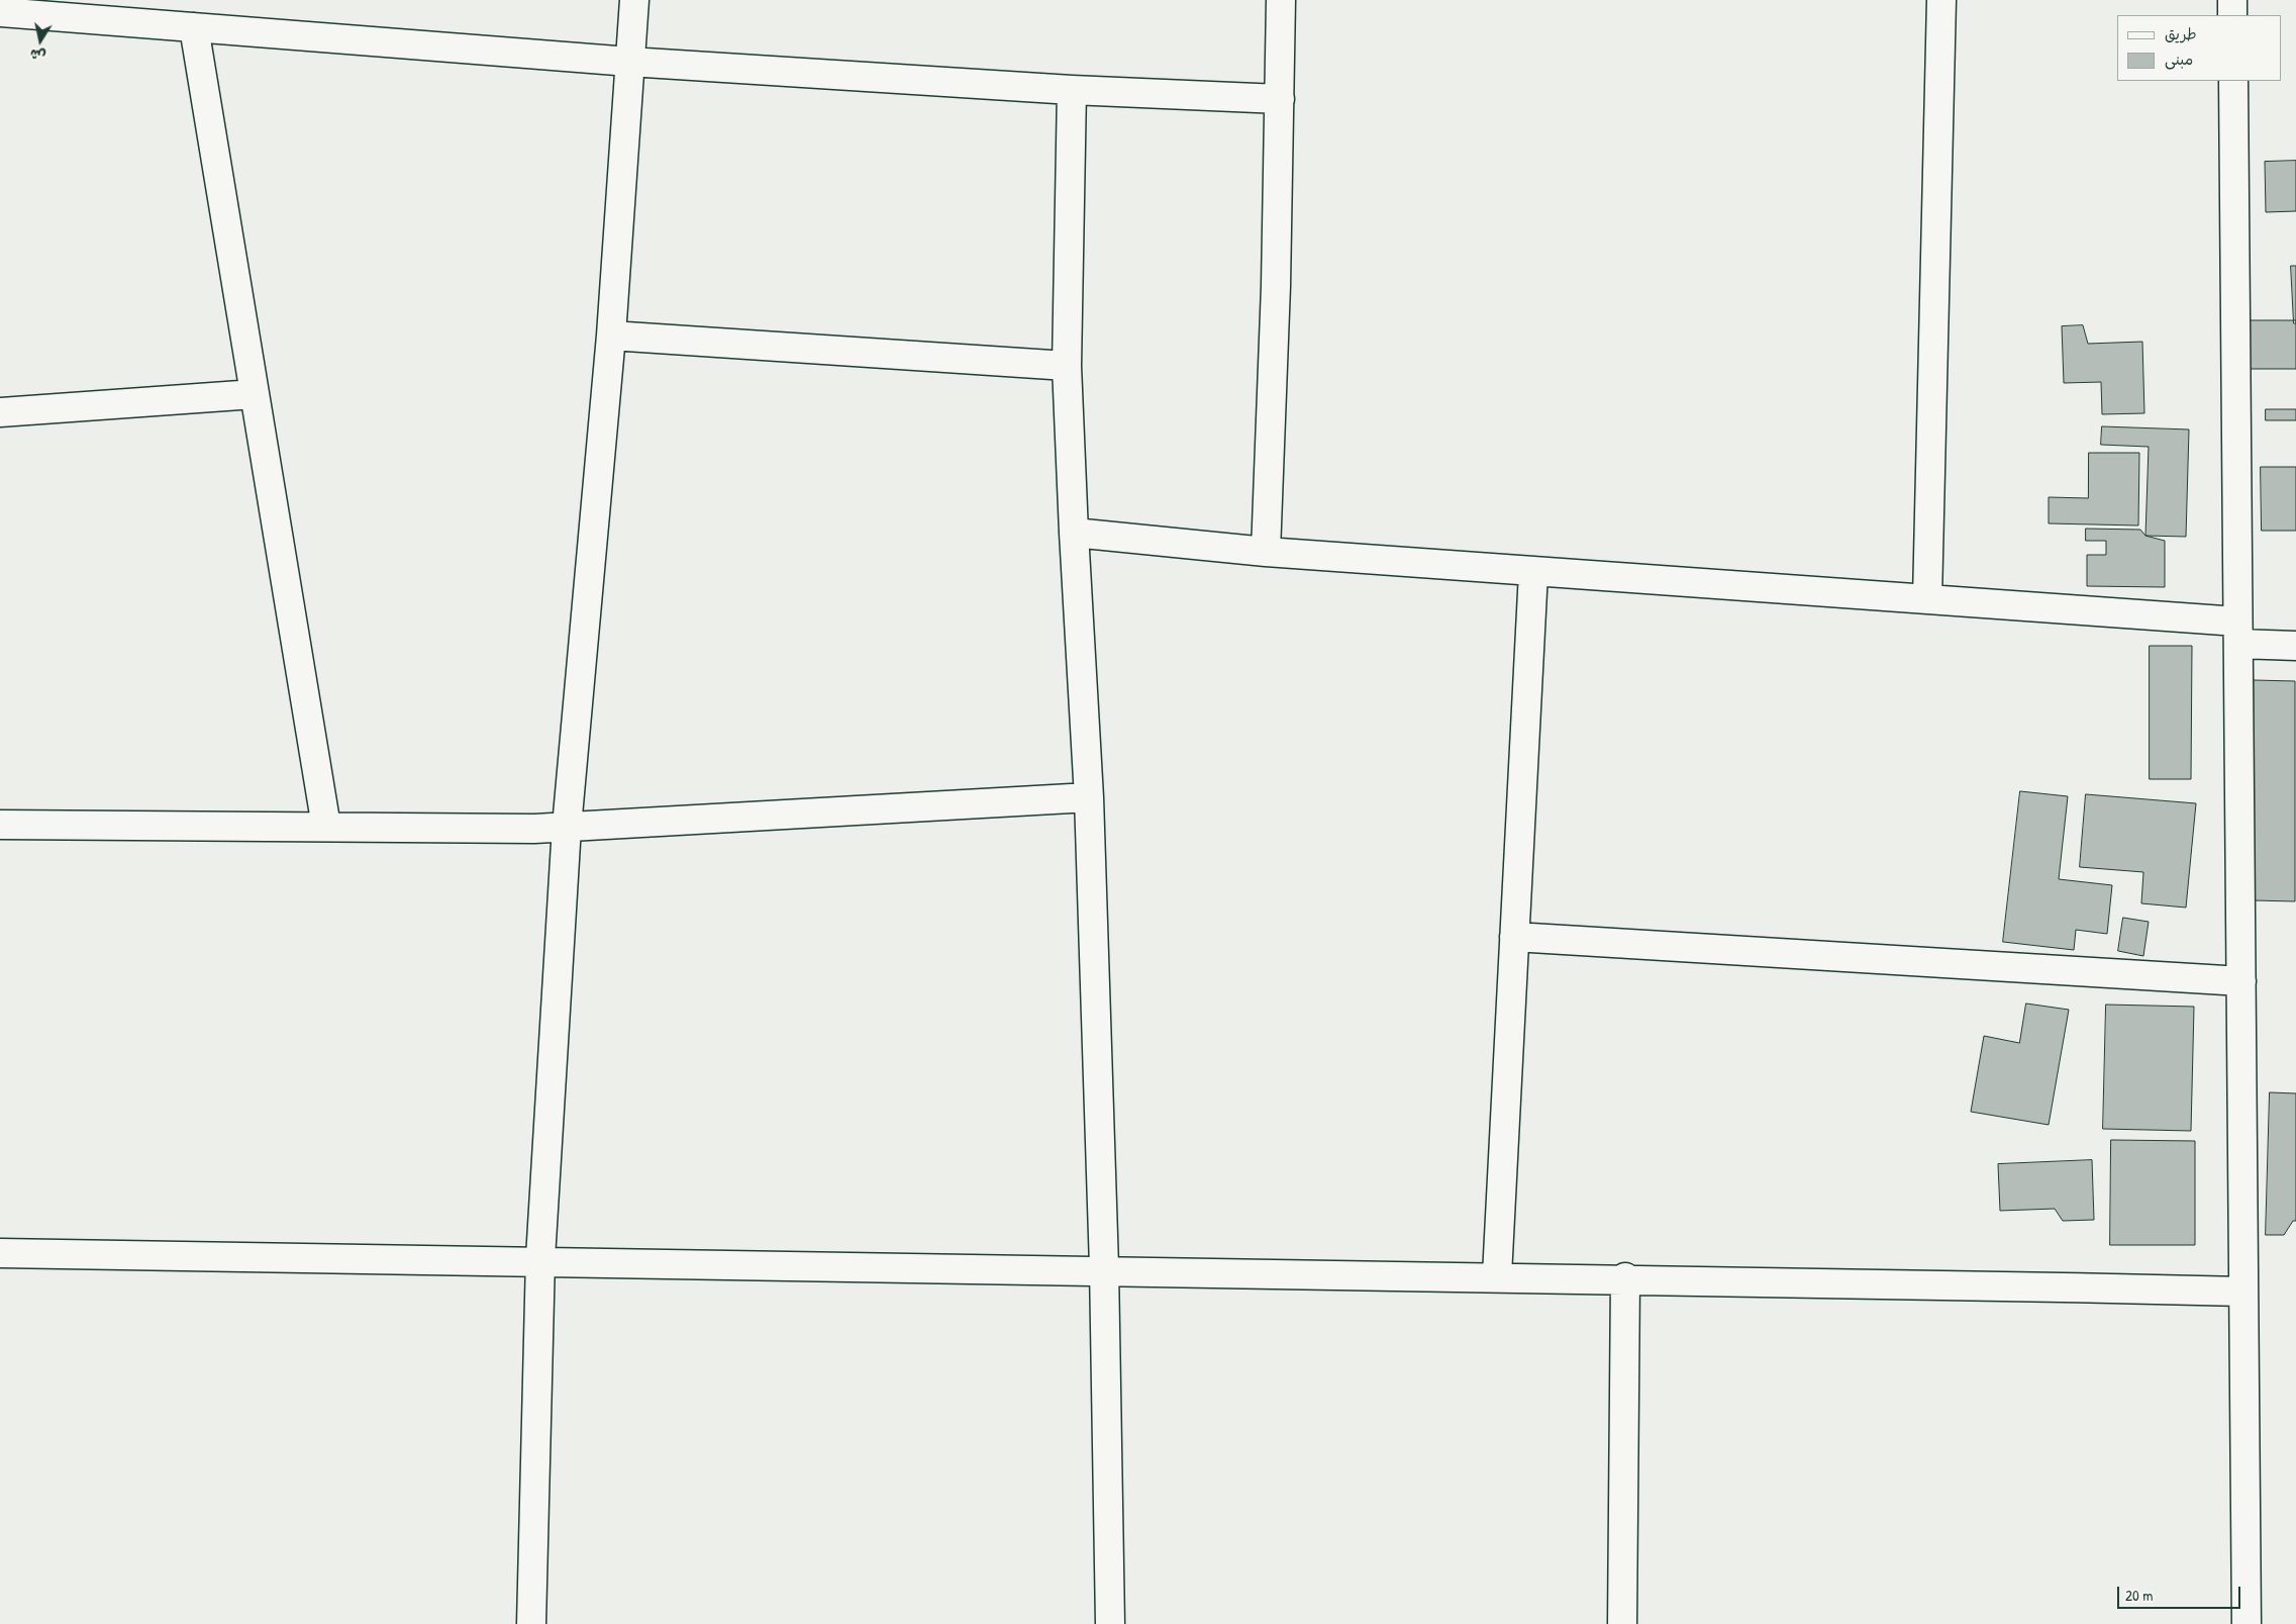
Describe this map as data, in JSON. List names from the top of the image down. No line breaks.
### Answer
{"legend":["طريق","مبنى"],"scale_bar":"20 m","north":"bottom"}
